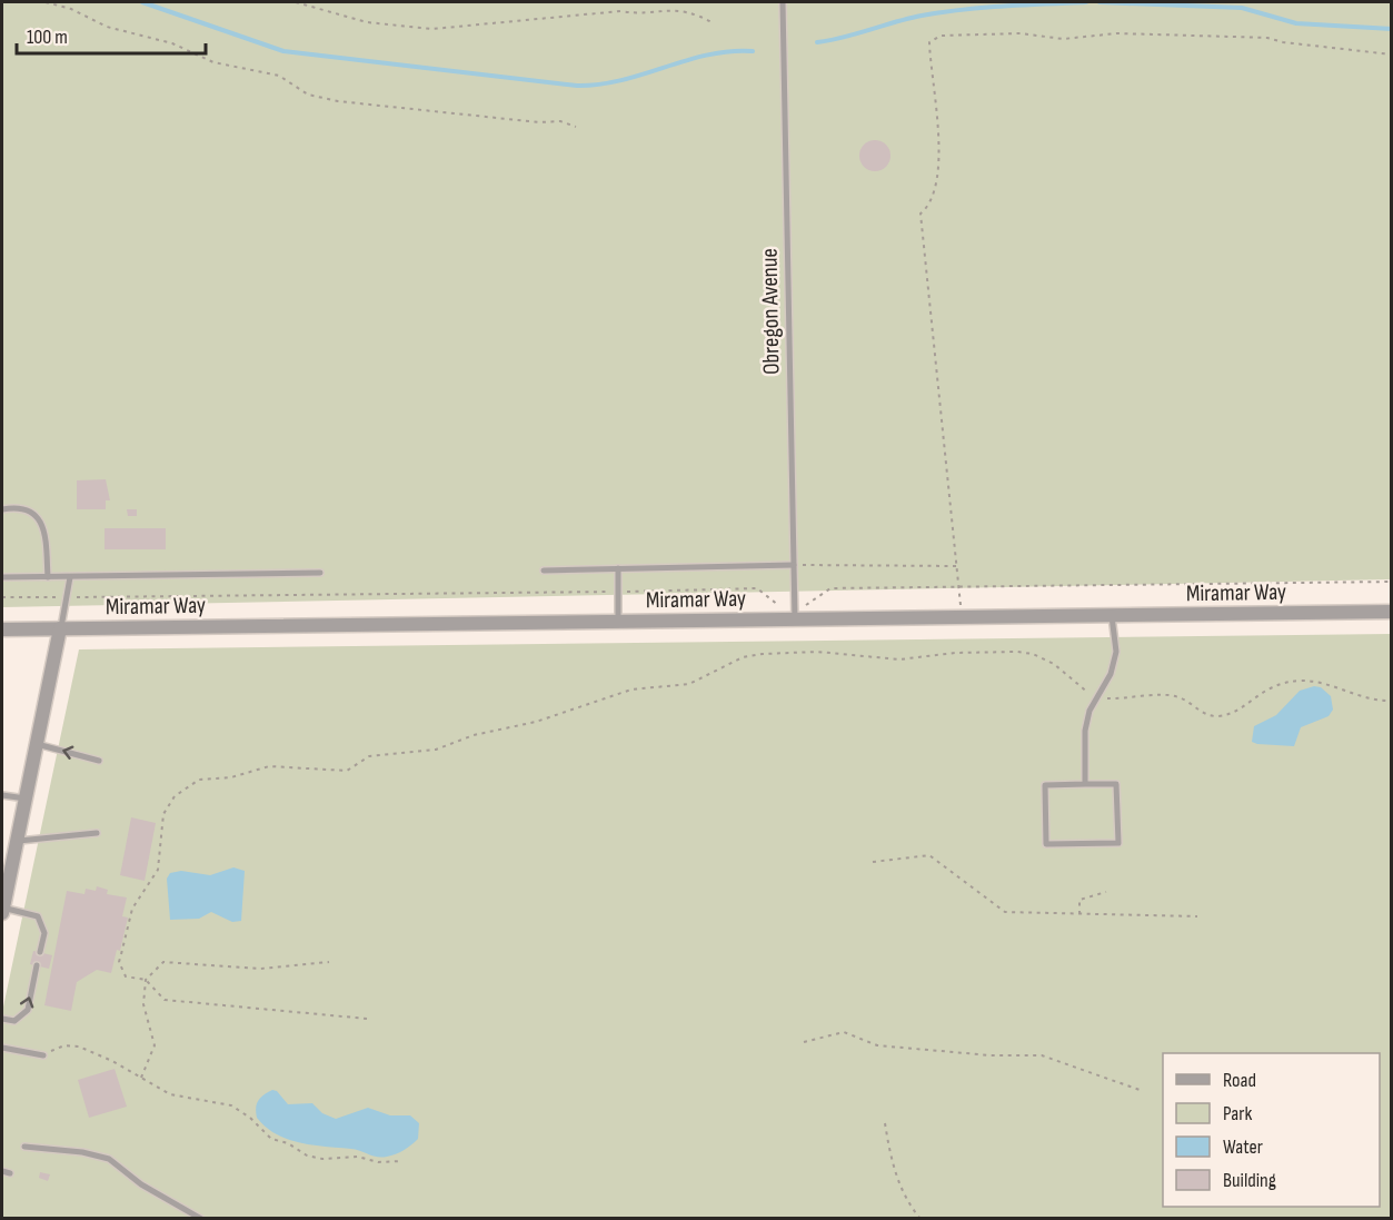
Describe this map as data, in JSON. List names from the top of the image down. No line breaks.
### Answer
{"streets":{"street":["Miramar Way"],"lane":["Obregon Avenue"]},"crossings":[["Obregon Avenue","Miramar Way"]],"legend":["Road","Park","Water","Building"],"scale_bar":"100 m"}
